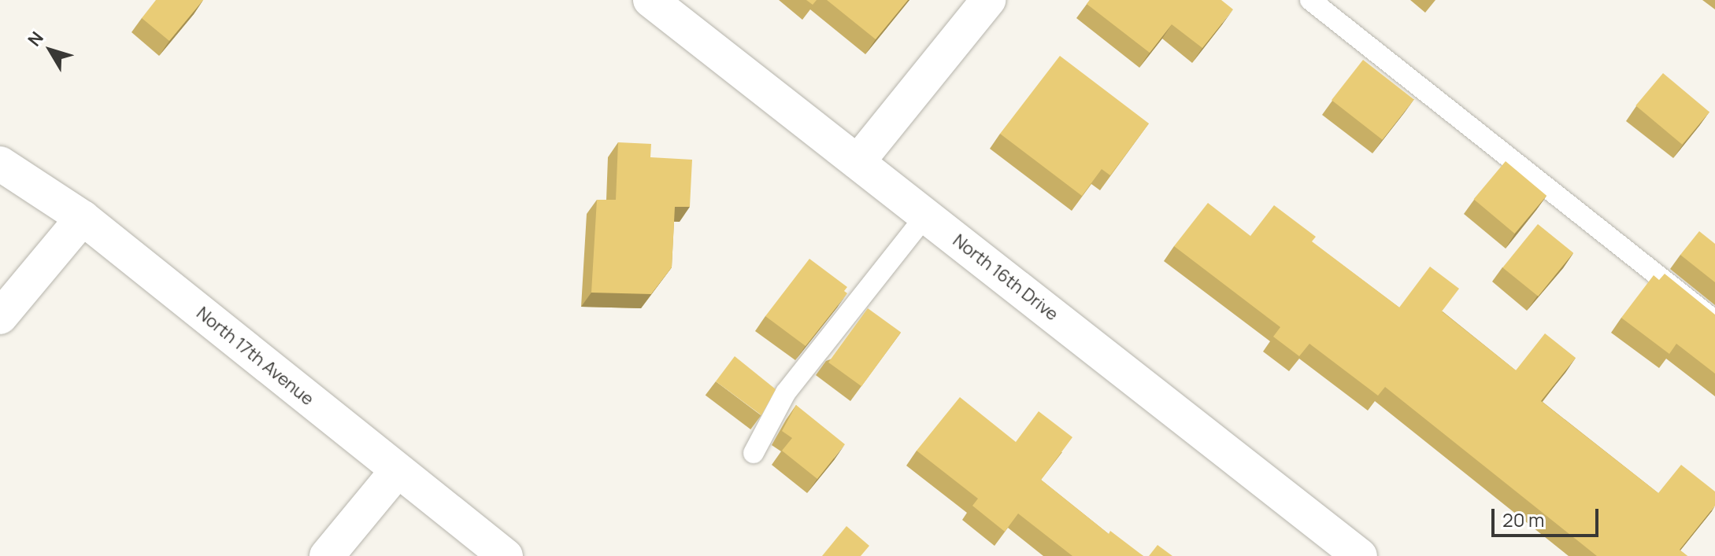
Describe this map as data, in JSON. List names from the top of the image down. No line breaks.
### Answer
{"streets":{"street":["North 16th Drive","North 17th Avenue"]},"scale_bar":"20 m","north":"top left"}
